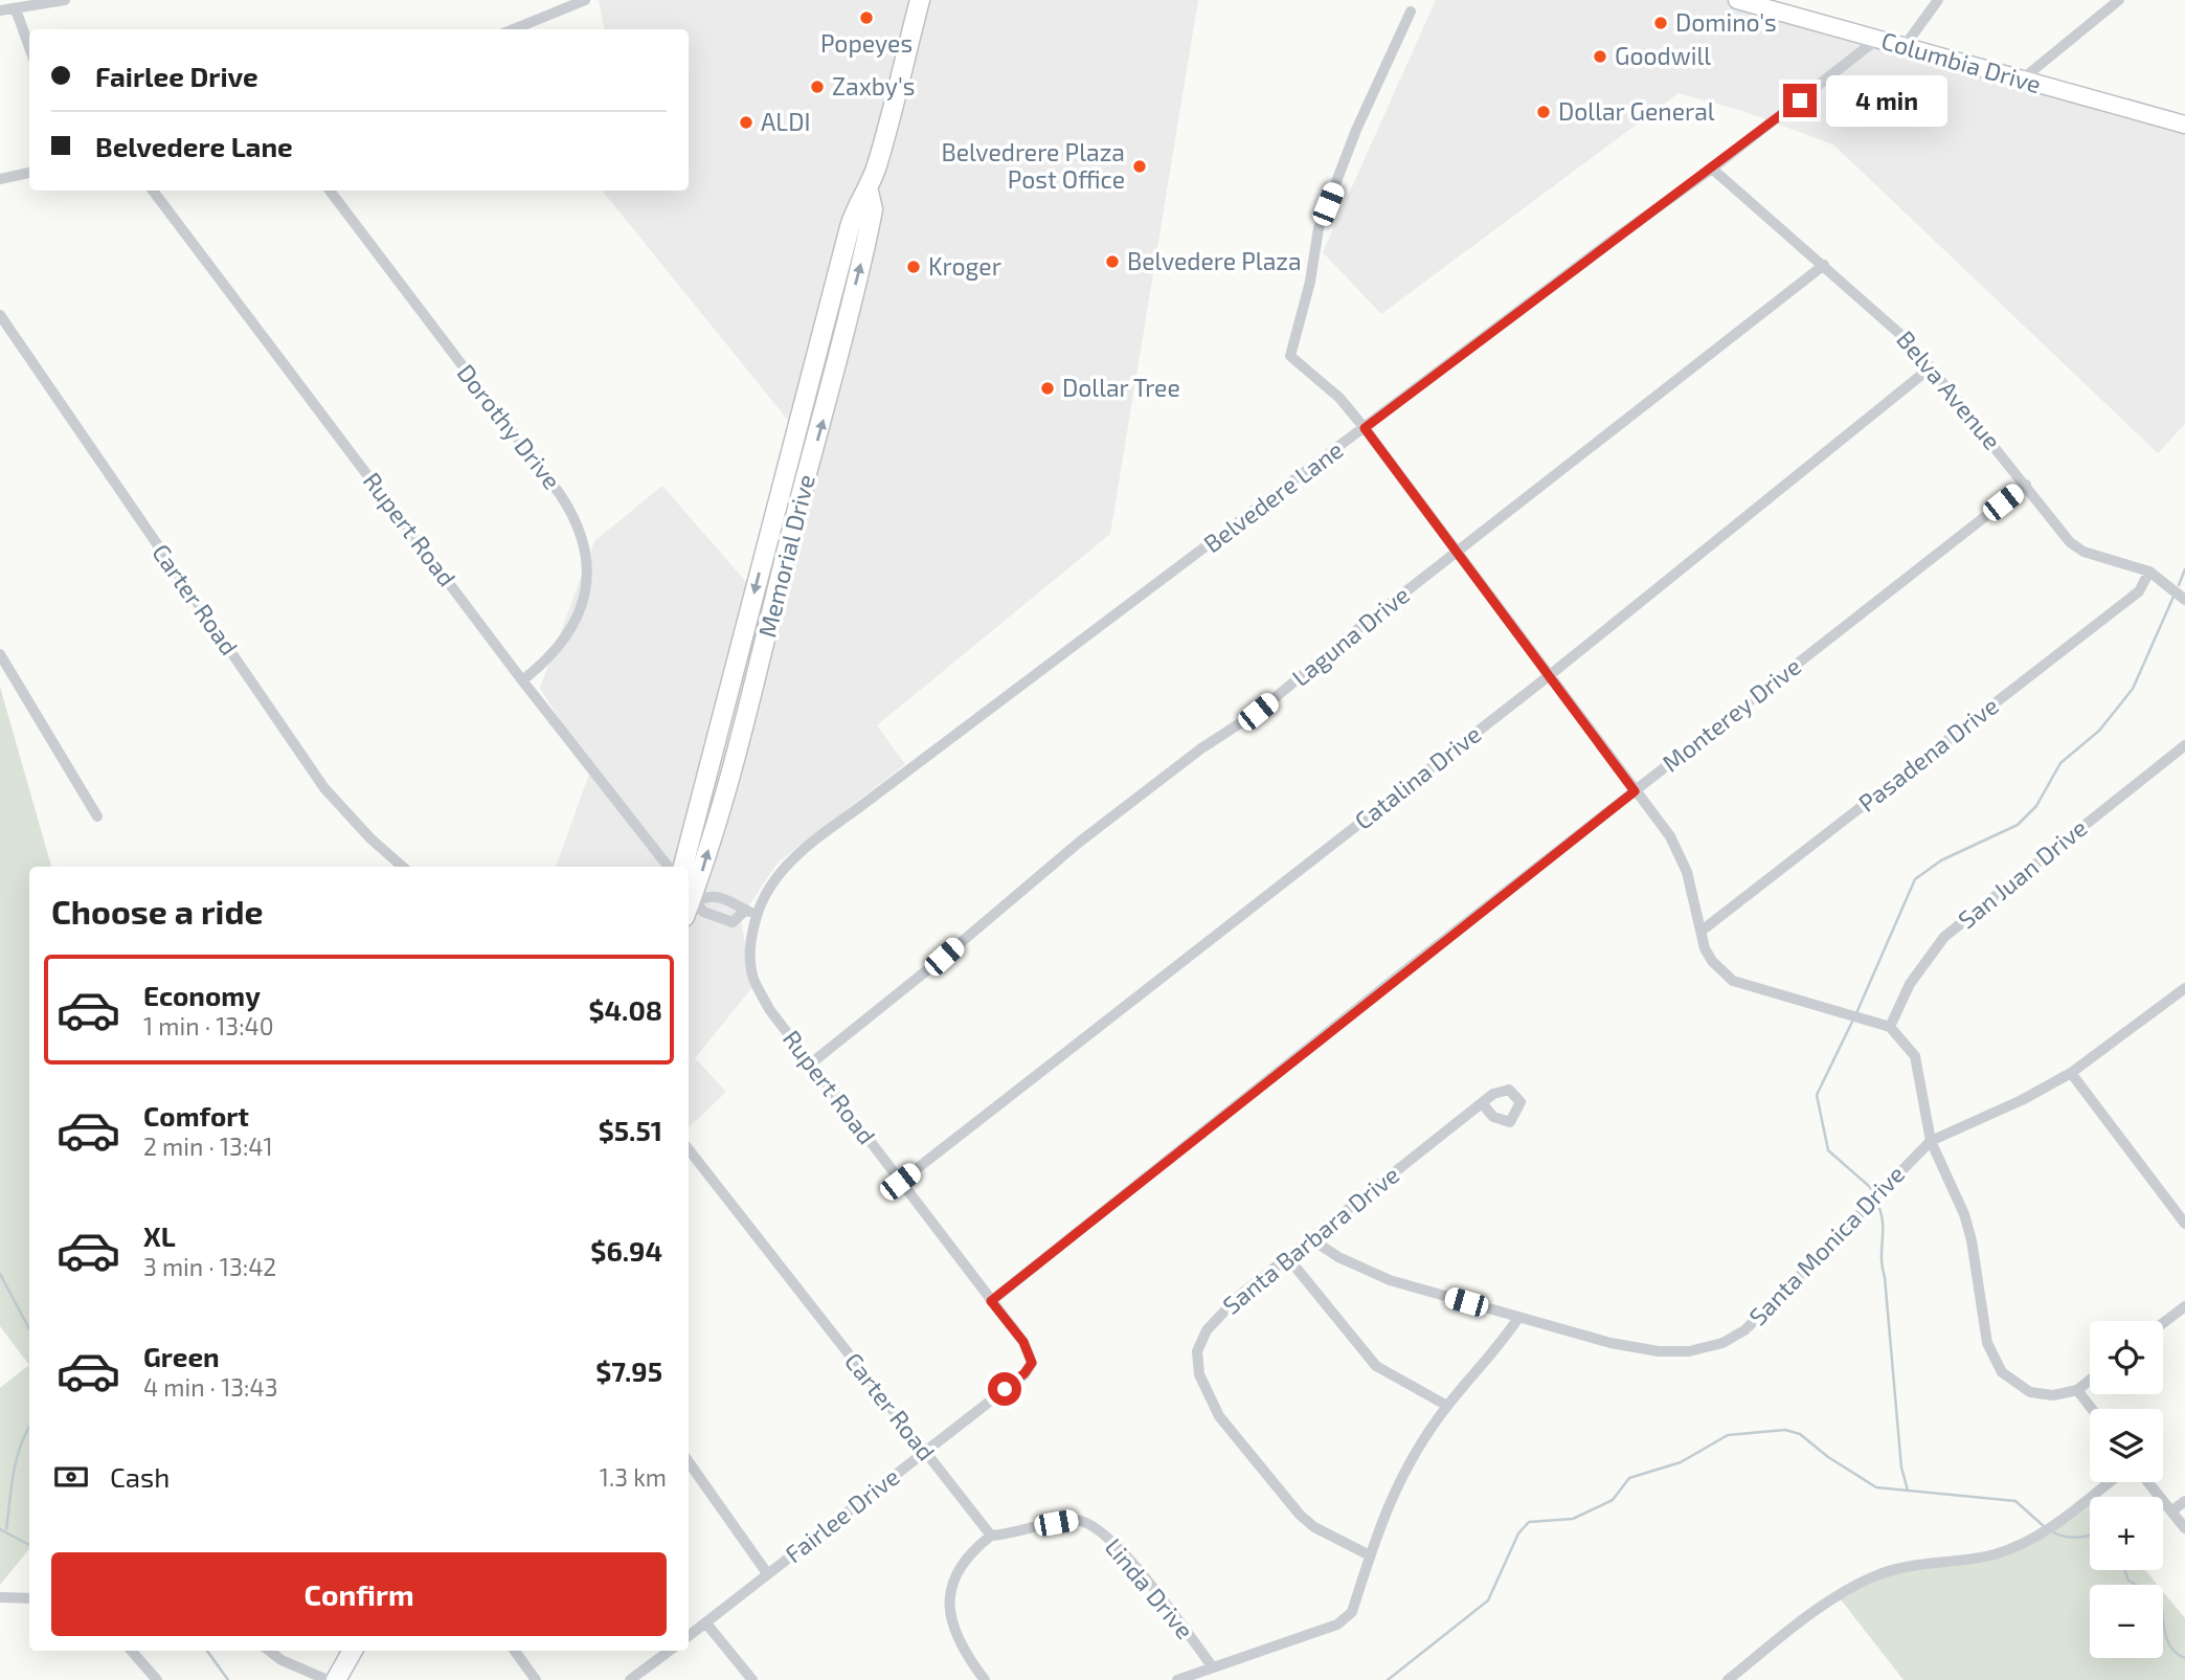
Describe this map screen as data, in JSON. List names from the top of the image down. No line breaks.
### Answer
{"streets":{"main road":["Columbia Drive","Memorial Drive"],"street":["Belva Avenue","Dorothy Drive","Belvedere Lane","Rupert Road","Carter Road","Laguna Drive","Monterey Drive","Pasadena Drive","Catalina Drive","San Juan Drive","Santa Barbara Drive","Santa Monica Drive","Fairlee Drive","Linda Drive"]},"crossings":[["Columbia Drive","Belvedere Lane"],["Belva Avenue","Belvedere Lane"],["Belva Avenue","Laguna Drive"],["Belva Avenue","Monterey Drive"],["Belva Avenue","Pasadena Drive"],["Belva Avenue","Catalina Drive"],["Dorothy Drive","Rupert Road"],["Belvedere Lane","Rupert Road"],["Rupert Road","Laguna Drive"],["Rupert Road","Monterey Drive"],["Rupert Road","Catalina Drive"],["Rupert Road","Fairlee Drive"],["Carter Road","Fairlee Drive"],["Carter Road","Linda Drive"],["Santa Barbara Drive","Santa Monica Drive"]],"places":["Popeyes","Domino's","Goodwill","Zaxby's","Dollar General","ALDI","Belvedrere Plaza Post Office","Belvedere Plaza","Kroger","Dollar Tree"],"page":{"banner":["Fairlee Drive","Belvedere Lane"],"bubble":"4 min","heading":"Choose a ride","list":[{"name":"Economy","note":"1 min · 13:40","value":"$4.08"},{"name":"Comfort","note":"2 min · 13:41","value":"$5.51"},{"name":"XL","note":"3 min · 13:42","value":"$6.94"},{"name":"Green","note":"4 min · 13:43","value":"$7.95"}],"map_buttons":["+","−"],"pay":["Cash","1.3 km"],"buttons":"Confirm"}}
